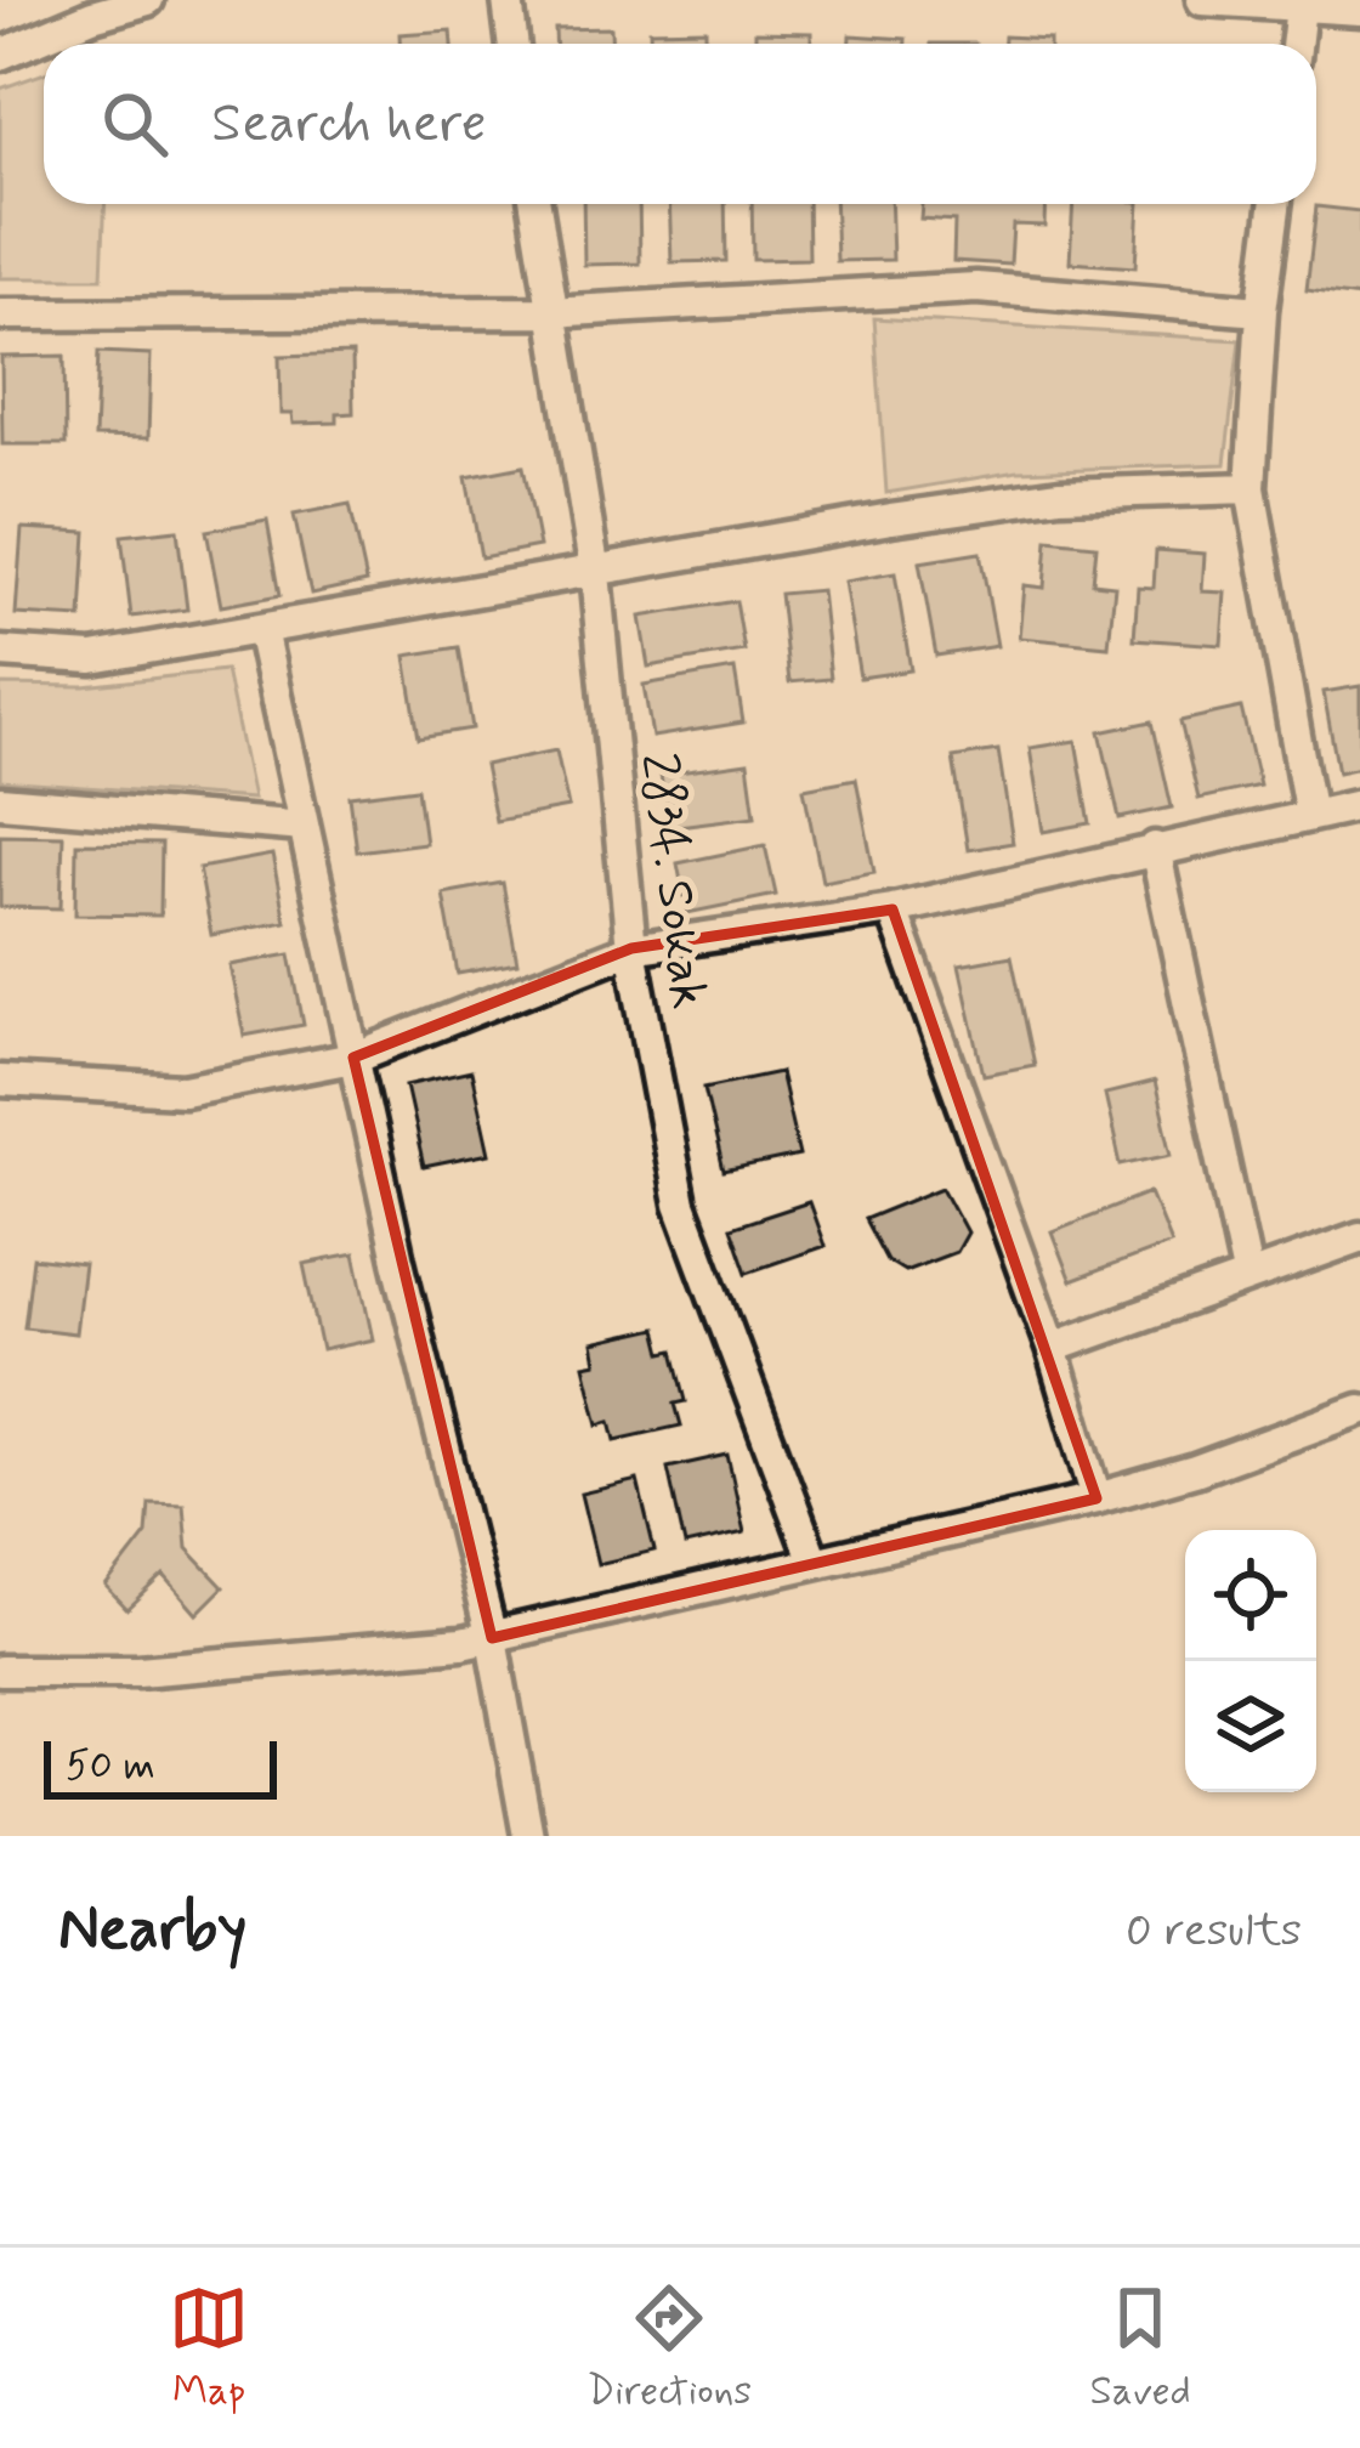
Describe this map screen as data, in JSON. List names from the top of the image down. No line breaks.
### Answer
{"streets":{"street":["2834. Sokak"]},"scale_bar":"50 m","page":{"search":"Search here","scale":"50 m","heading":["Nearby","0 results"],"nav":["Map","Directions","Saved"]}}
